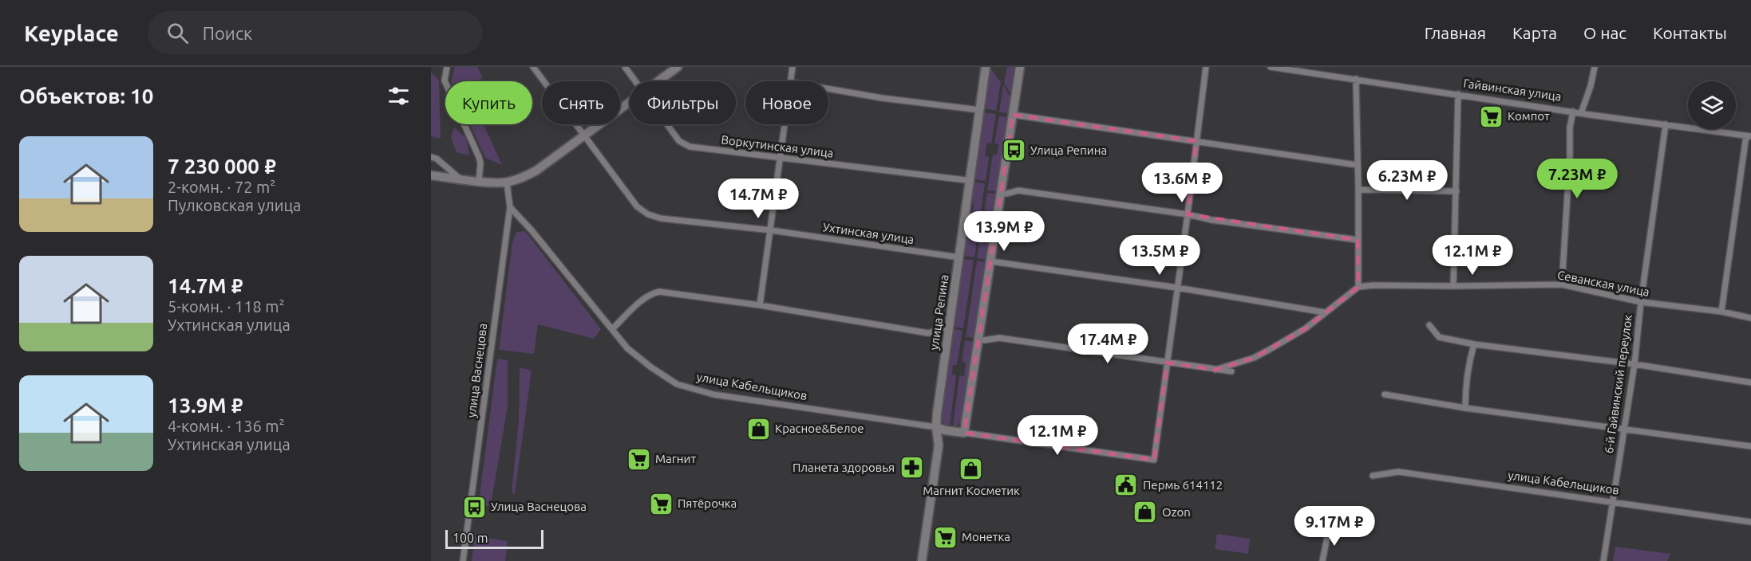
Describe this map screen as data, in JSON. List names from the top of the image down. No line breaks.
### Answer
{"streets":{"street":["Гайвинская улица","Воркутинская улица","Ухтинская улица","Севанская улица","улица Репина","улица Васнецова","6-й Гайвинский переулок","улица Кабельщиков"]},"crossings":[["Гайвинская улица","6-й Гайвинский переулок"],["Ухтинская улица","улица Репина"],["Севанская улица","6-й Гайвинский переулок"],["улица Репина","улица Кабельщиков"],["улица Васнецова","улица Кабельщиков"],["6-й Гайвинский переулок","улица Кабельщиков"]],"places":{"supermarket":["Компот","Магнит","Пятёрочка","Монетка"],"bus stop":["Улица Репина","Улица Васнецова"],"shop":["Красное&Белое","Магнит Косметик","Ozon"],"pharmacy":["Планета здоровья"],"public building":["Пермь 614112"]},"scale_bar":"100 m","page":{"header":"Keyplace","search":"Поиск","nav":["Главная","Карта","О нас","Контакты"],"heading":"Объектов: 10","chip":["Купить","Снять","Фильтры","Новое"],"list":[{"name":"7 230 000 ₽","note":"2-комн. · 72 m² · Пулковская улица"},{"name":"14.7M ₽","note":"5-комн. · 118 m² · Ухтинская улица"},{"name":"13.9M ₽","note":"4-комн. · 136 m² · Ухтинская улица"}],"price":["7.23M ₽","6.23M ₽","13.6M ₽","14.7M ₽","13.9M ₽","13.5M ₽","12.1M ₽","17.4M ₽","12.1M ₽","9.17M ₽"],"scale":"100 m"}}
